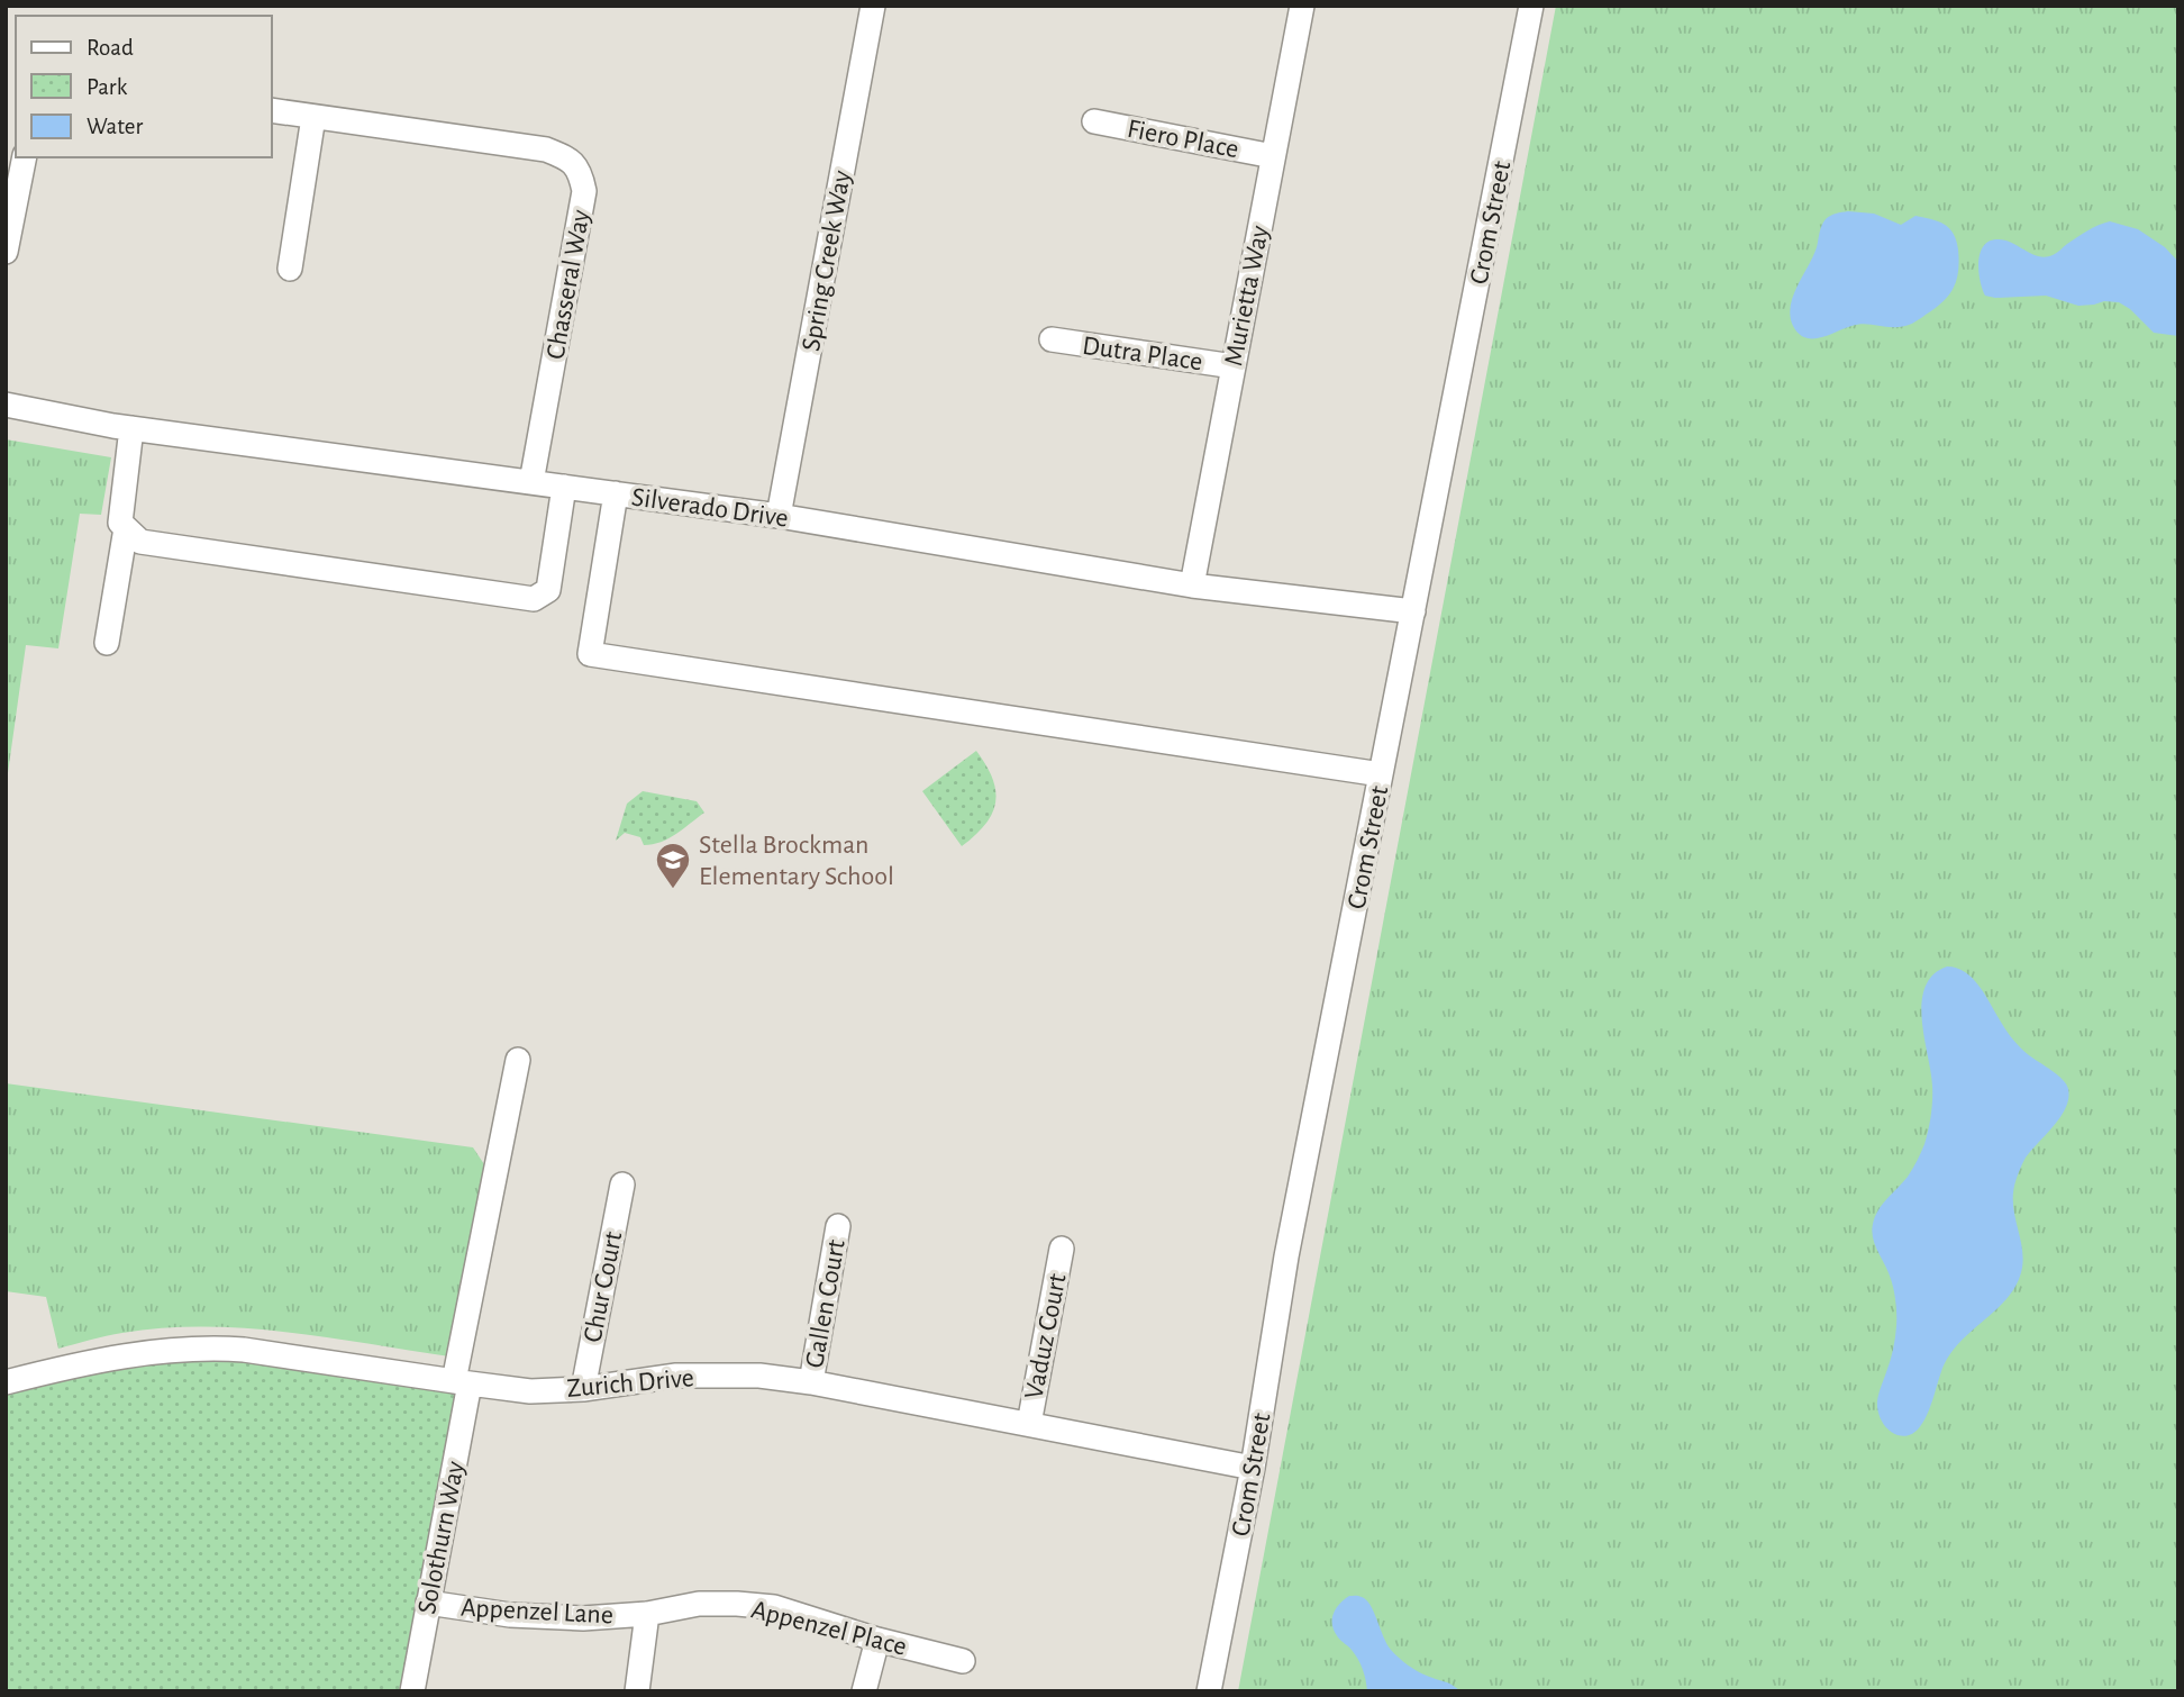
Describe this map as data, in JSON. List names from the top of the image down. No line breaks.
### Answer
{"streets":{"street":["Fiero Place","Crom Street","Spring Creek Way","Chasseral Way","Murietta Way","Dutra Place","Silverado Drive","Chur Court","Gallen Court","Vaduz Court","Zurich Drive","Solothurn Way","Appenzel Lane","Appenzel Place"]},"crossings":[["Fiero Place","Murietta Way"],["Crom Street","Silverado Drive"],["Crom Street","Zurich Drive"],["Spring Creek Way","Silverado Drive"],["Chasseral Way","Silverado Drive"],["Murietta Way","Dutra Place"],["Murietta Way","Silverado Drive"],["Chur Court","Zurich Drive"],["Gallen Court","Zurich Drive"],["Vaduz Court","Zurich Drive"],["Zurich Drive","Solothurn Way"],["Solothurn Way","Appenzel Lane"],["Appenzel Lane","Appenzel Place"]],"places":{"school or university":["Stella Brockman Elementary School"]},"legend":["Road","Park","Water"]}
